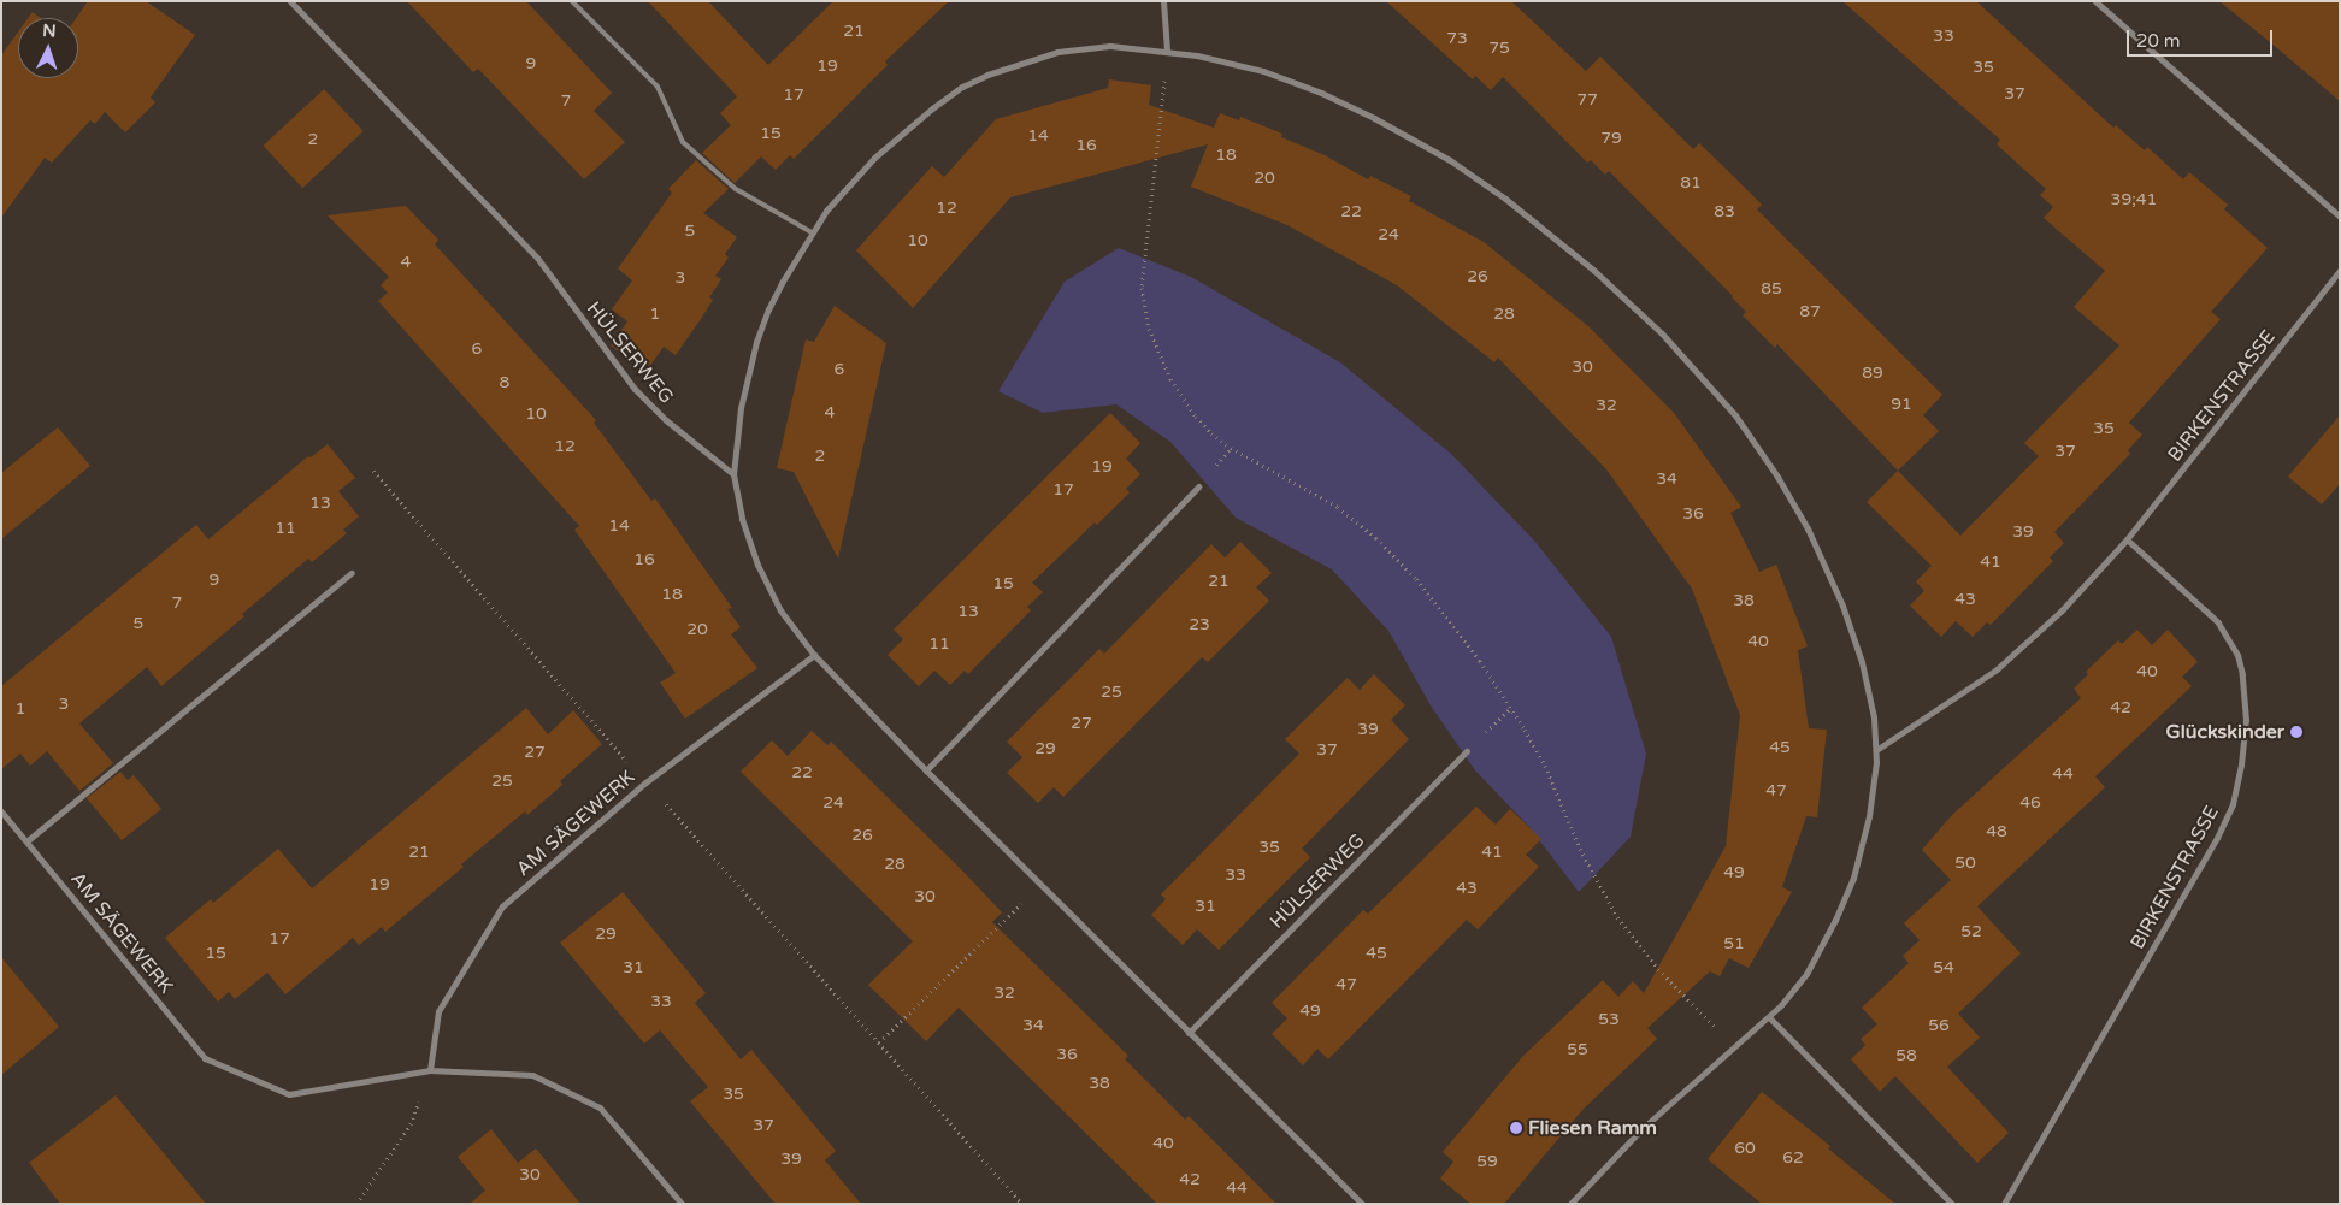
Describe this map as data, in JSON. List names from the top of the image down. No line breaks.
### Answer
{"streets":{"street":["HÜLSERWEG","BIRKENSTRASSE","AM SÄGEWERK"]},"places":["Glückskinder","Fliesen Ramm"],"house_numbers":["21","33","73","75","9","19","35","37","17","77","7","15","14","79","2","16","18","20","81","39;41","12","22","83","5","24","10","4","26","3","85","87","1","28","6","30","6","89","8","91","32","4","10","35","12","37","2","19","34","17","13","36","14","11","39","16","41","9","21","15","18","43","38","7","13","5","23","20","40","11","40","25","3","42","1","27","39","45","29","37","27","22","44","25","47","24","46","48","26","35","21","41","50","28","49","33","19","43","30","31","52","29","17","51","15","45","31","54","47","32","33","49","53","34","56","55","36","58","38","35","37","40","60","62","39","59","30","42","44"],"scale_bar":"20 m","north":"top"}
